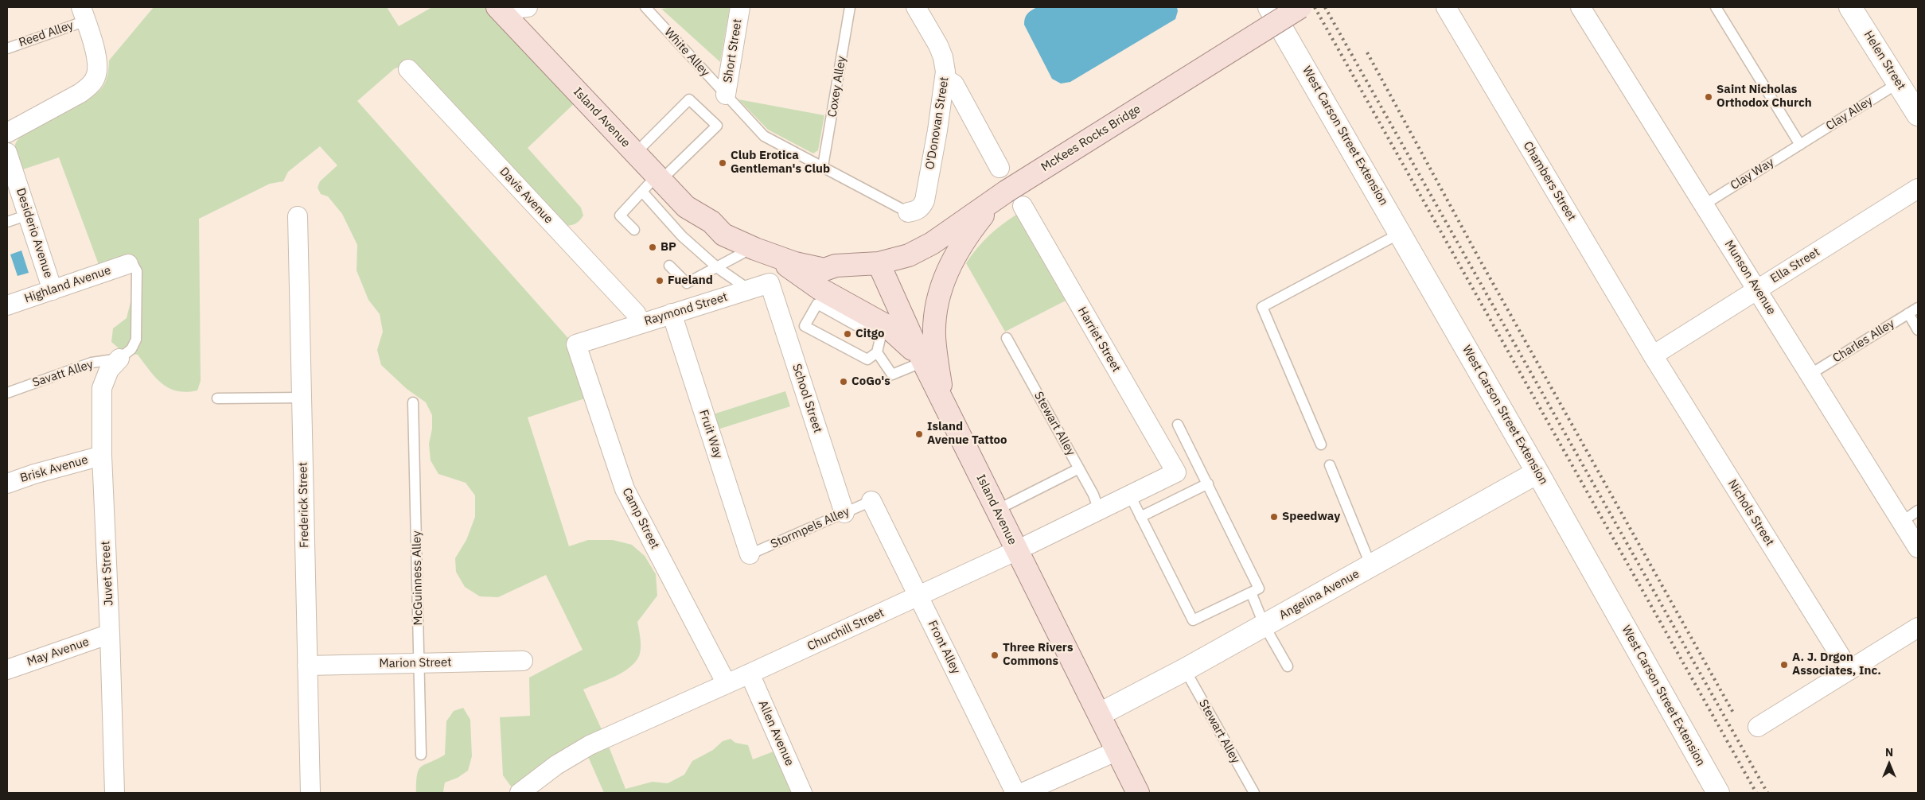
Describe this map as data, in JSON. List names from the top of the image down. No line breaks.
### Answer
{"streets":{"main road":["Island Avenue","McKees Rocks Bridge"],"street":["Short Street","Helen Street","O'Donovan Street","West Carson Street Extension","Chambers Street","Davis Avenue","Desiderio Avenue","Ella Street","Munson Avenue","Highland Avenue","Raymond Street","Harriet Street","School Street","Fruit Way","Brisk Avenue","Frederick Street","Nichols Street","Camp Street","Juvet Street","Angelina Avenue","Churchill Street","Front Alley","May Avenue","Marion Street","Allen Avenue"],"lane":["Reed Alley","White Alley","Coxey Alley","Clay Alley","Clay Way","Charles Alley","Savatt Alley","Stewart Alley","Stormpels Alley","McGuinness Alley"]},"crossings":[["Short Street","White Alley"],["White Alley","Coxey Alley"],["White Alley","O'Donovan Street"],["Helen Street","Clay Alley"],["Clay Alley","Clay Way"],["Island Avenue","McKees Rocks Bridge"],["Island Avenue","Angelina Avenue"],["Island Avenue","Churchill Street"],["West Carson Street Extension","Angelina Avenue"],["Clay Way","Munson Avenue"],["Chambers Street","Ella Street"],["Chambers Street","Nichols Street"],["Davis Avenue","Raymond Street"],["Desiderio Avenue","Highland Avenue"],["Ella Street","Munson Avenue"],["Ella Street","Nichols Street"],["Munson Avenue","Charles Alley"],["Raymond Street","School Street"],["Raymond Street","Fruit Way"],["Raymond Street","Camp Street"],["Harriet Street","Churchill Street"],["Savatt Alley","Juvet Street"],["School Street","Stormpels Alley"],["Stewart Alley","Angelina Avenue"],["Stewart Alley","Churchill Street"],["Fruit Way","Stormpels Alley"],["Brisk Avenue","Juvet Street"],["Frederick Street","Marion Street"],["Camp Street","Churchill Street"],["Stormpels Alley","Front Alley"],["Juvet Street","May Avenue"],["McGuinness Alley","Marion Street"],["Churchill Street","Front Alley"],["Churchill Street","Allen Avenue"]],"places":["Saint Nicholas Orthodox Church","Club Erotica Gentleman's Club","BP","Fueland","Citgo","CoGo's","Island Avenue Tattoo","Speedway","Three Rivers Commons","A. J. Drgon Associates, Inc."],"north":"top"}
